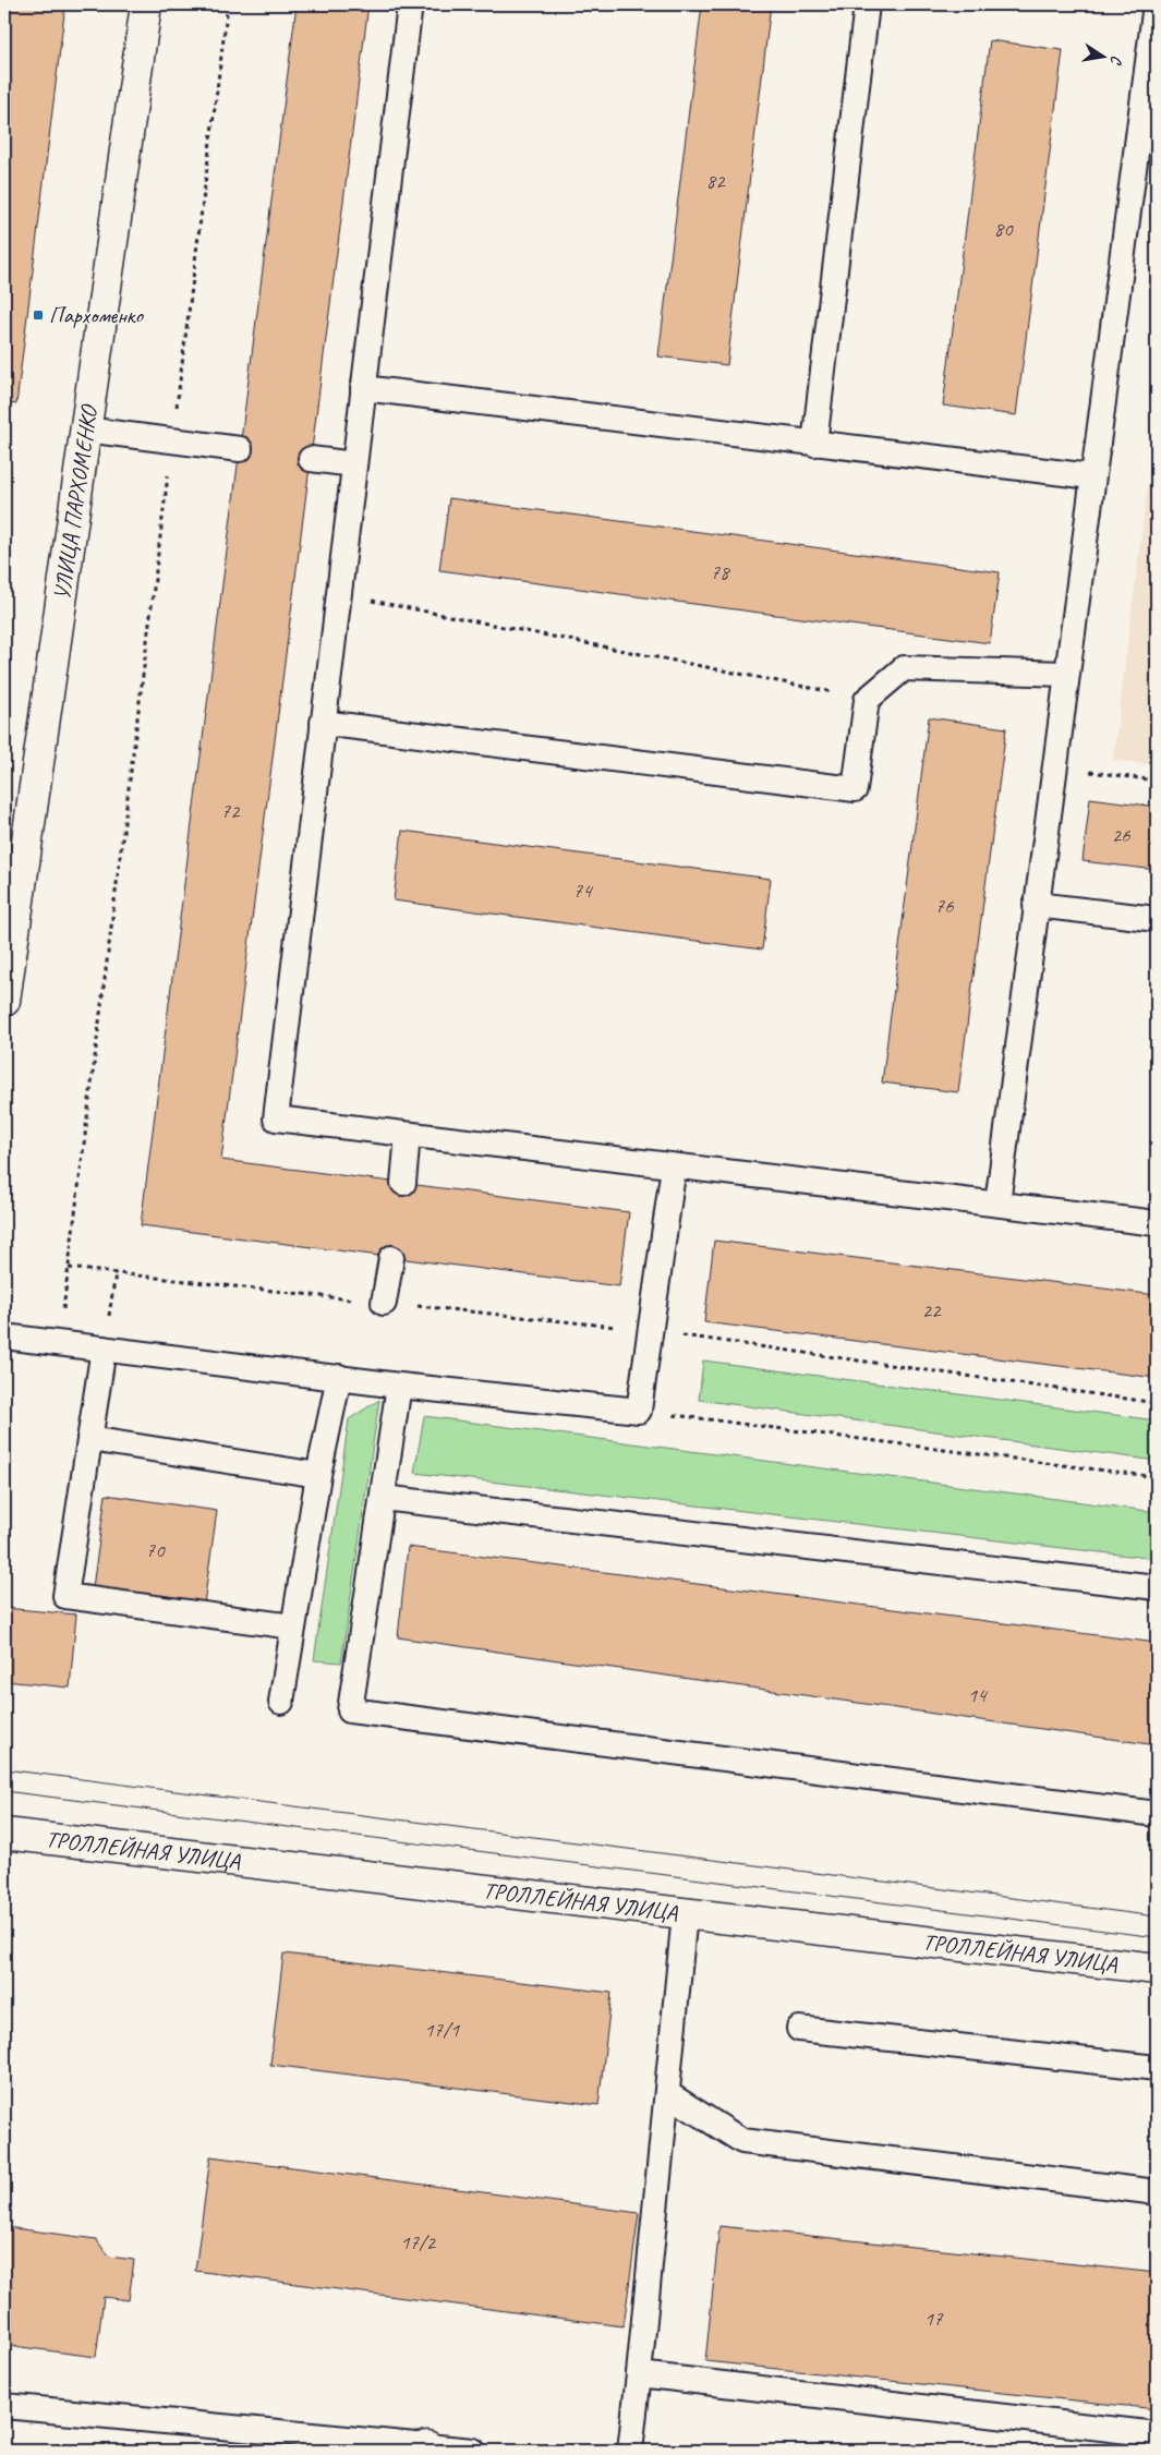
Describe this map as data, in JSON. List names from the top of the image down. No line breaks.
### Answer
{"streets":{"main road":["УЛИЦА ПАРХОМЕНКО","ТРОЛЛЕЙНАЯ УЛИЦА"]},"places":{"transit":["Пархоменко"]},"house_numbers":["82","80","78","72","26","74","76","22","70","14","17/1","17/2","17"],"north":"right"}
